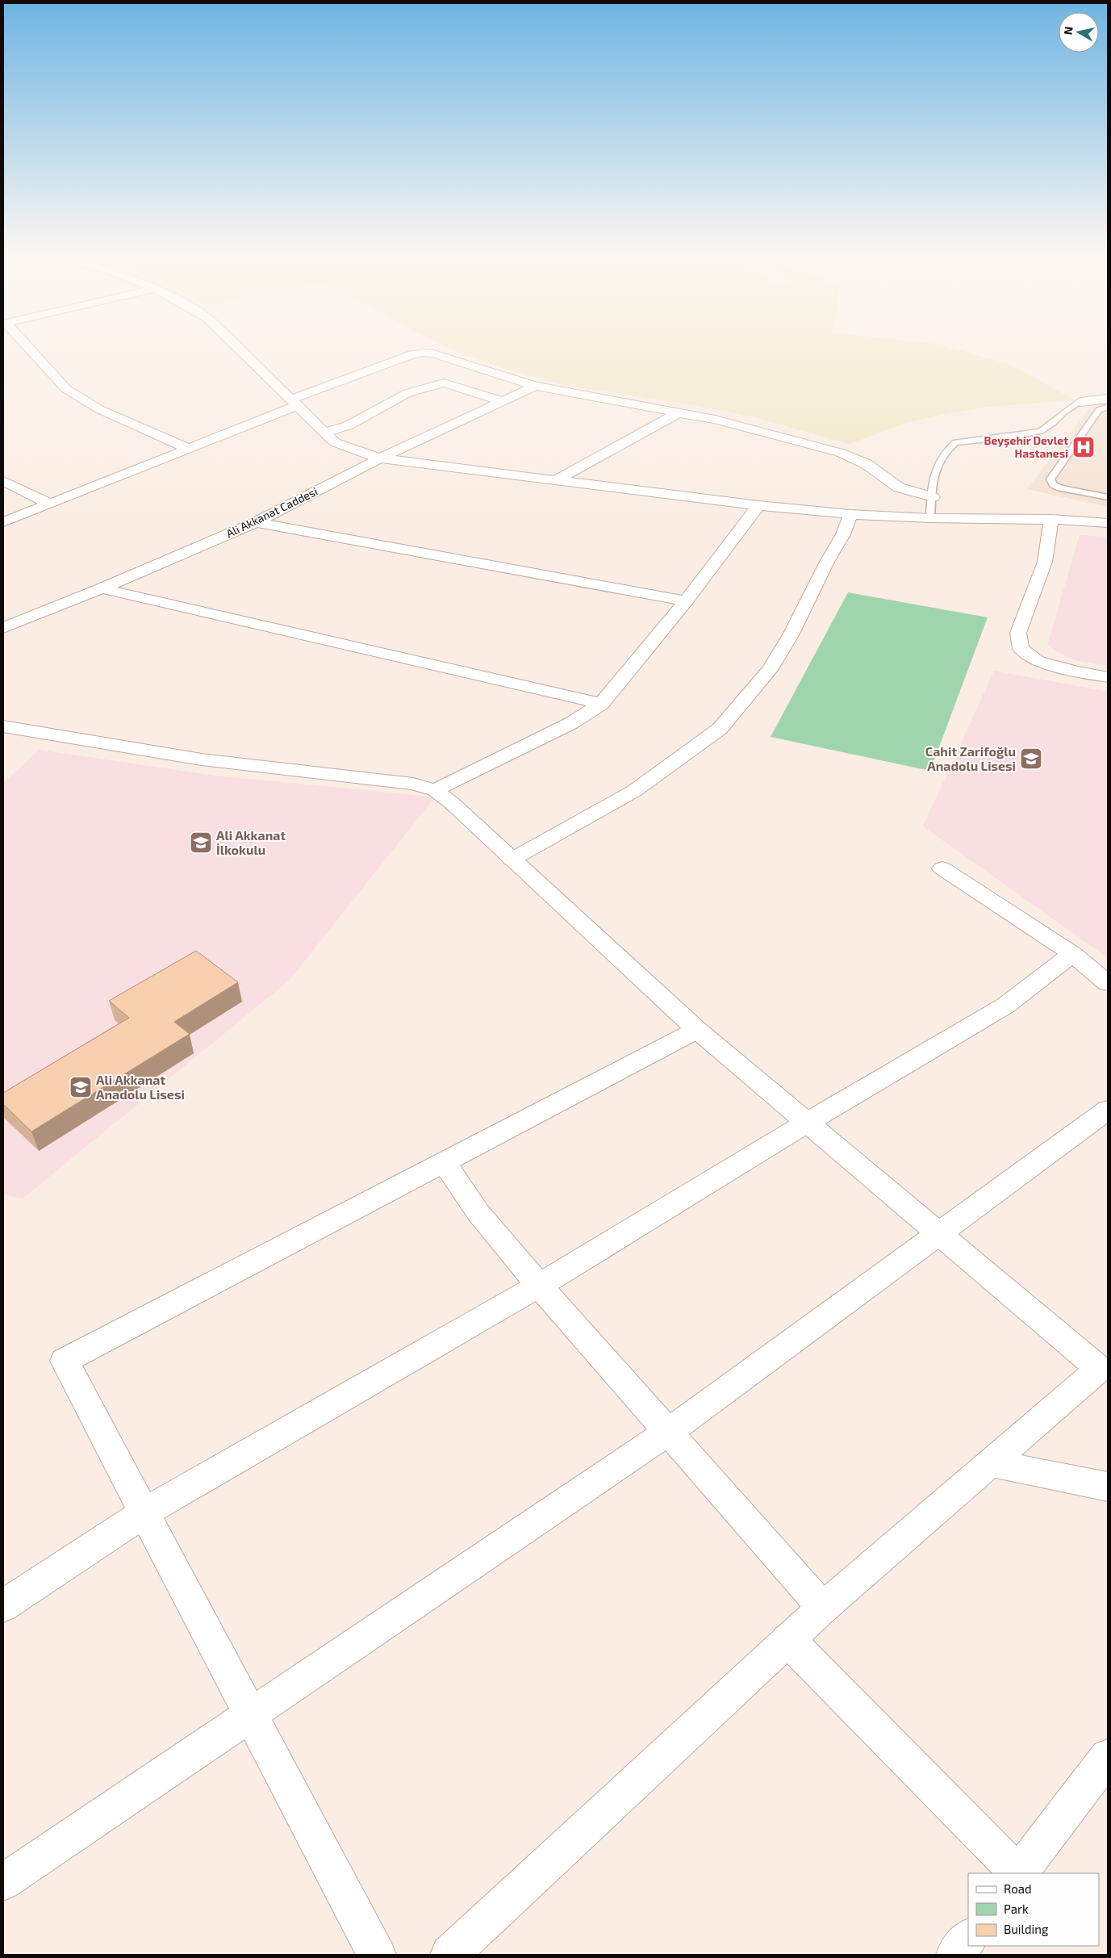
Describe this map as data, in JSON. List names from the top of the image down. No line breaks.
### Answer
{"streets":{"street":["Ali Akkanat Caddesi"]},"places":{"hospital":["Beyşehir Devlet Hastanesi"],"school or university":["Cahit Zarifoğlu Anadolu Lisesi","Ali Akkanat İlkokulu","Ali Akkanat Anadolu Lisesi"]},"legend":["Road","Park","Building"],"north":"left"}
